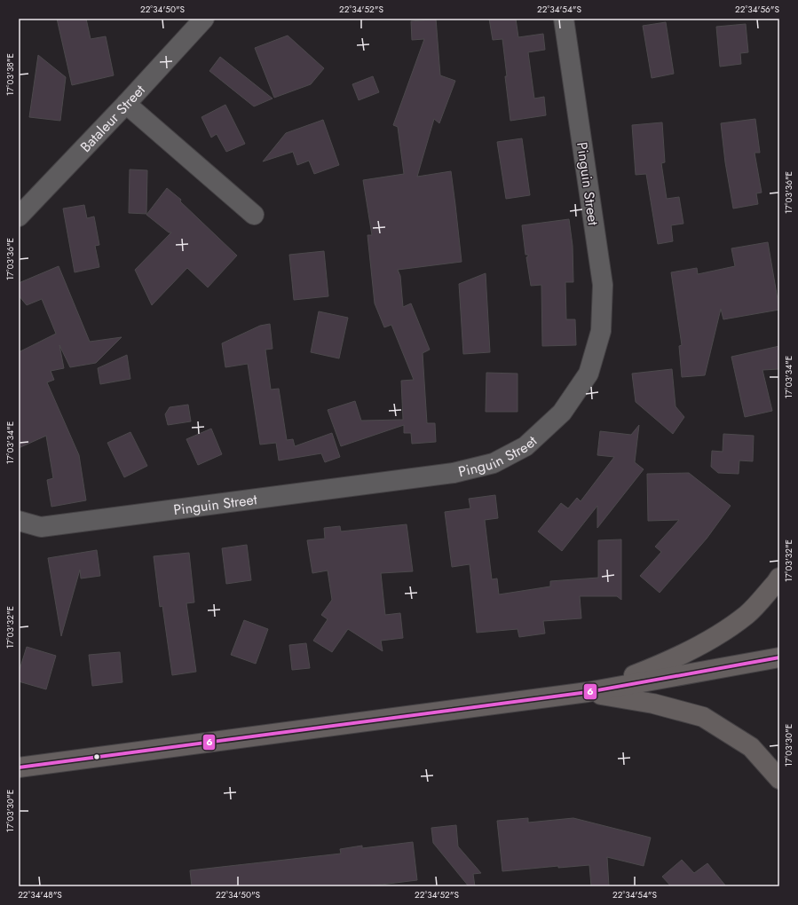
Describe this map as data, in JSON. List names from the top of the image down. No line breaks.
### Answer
{"streets":{"street":["Bataleur Street","Pinguin Street"]},"lines":["transit line 6"],"coordinates":["22°34'50\"S","22°34'52\"S","22°34'54\"S","22°34'56\"S","17°03'38\"E","17°03'36\"E","17°03'34\"E","17°03'32\"E","17°03'30\"E","22°34'48\"S"]}
